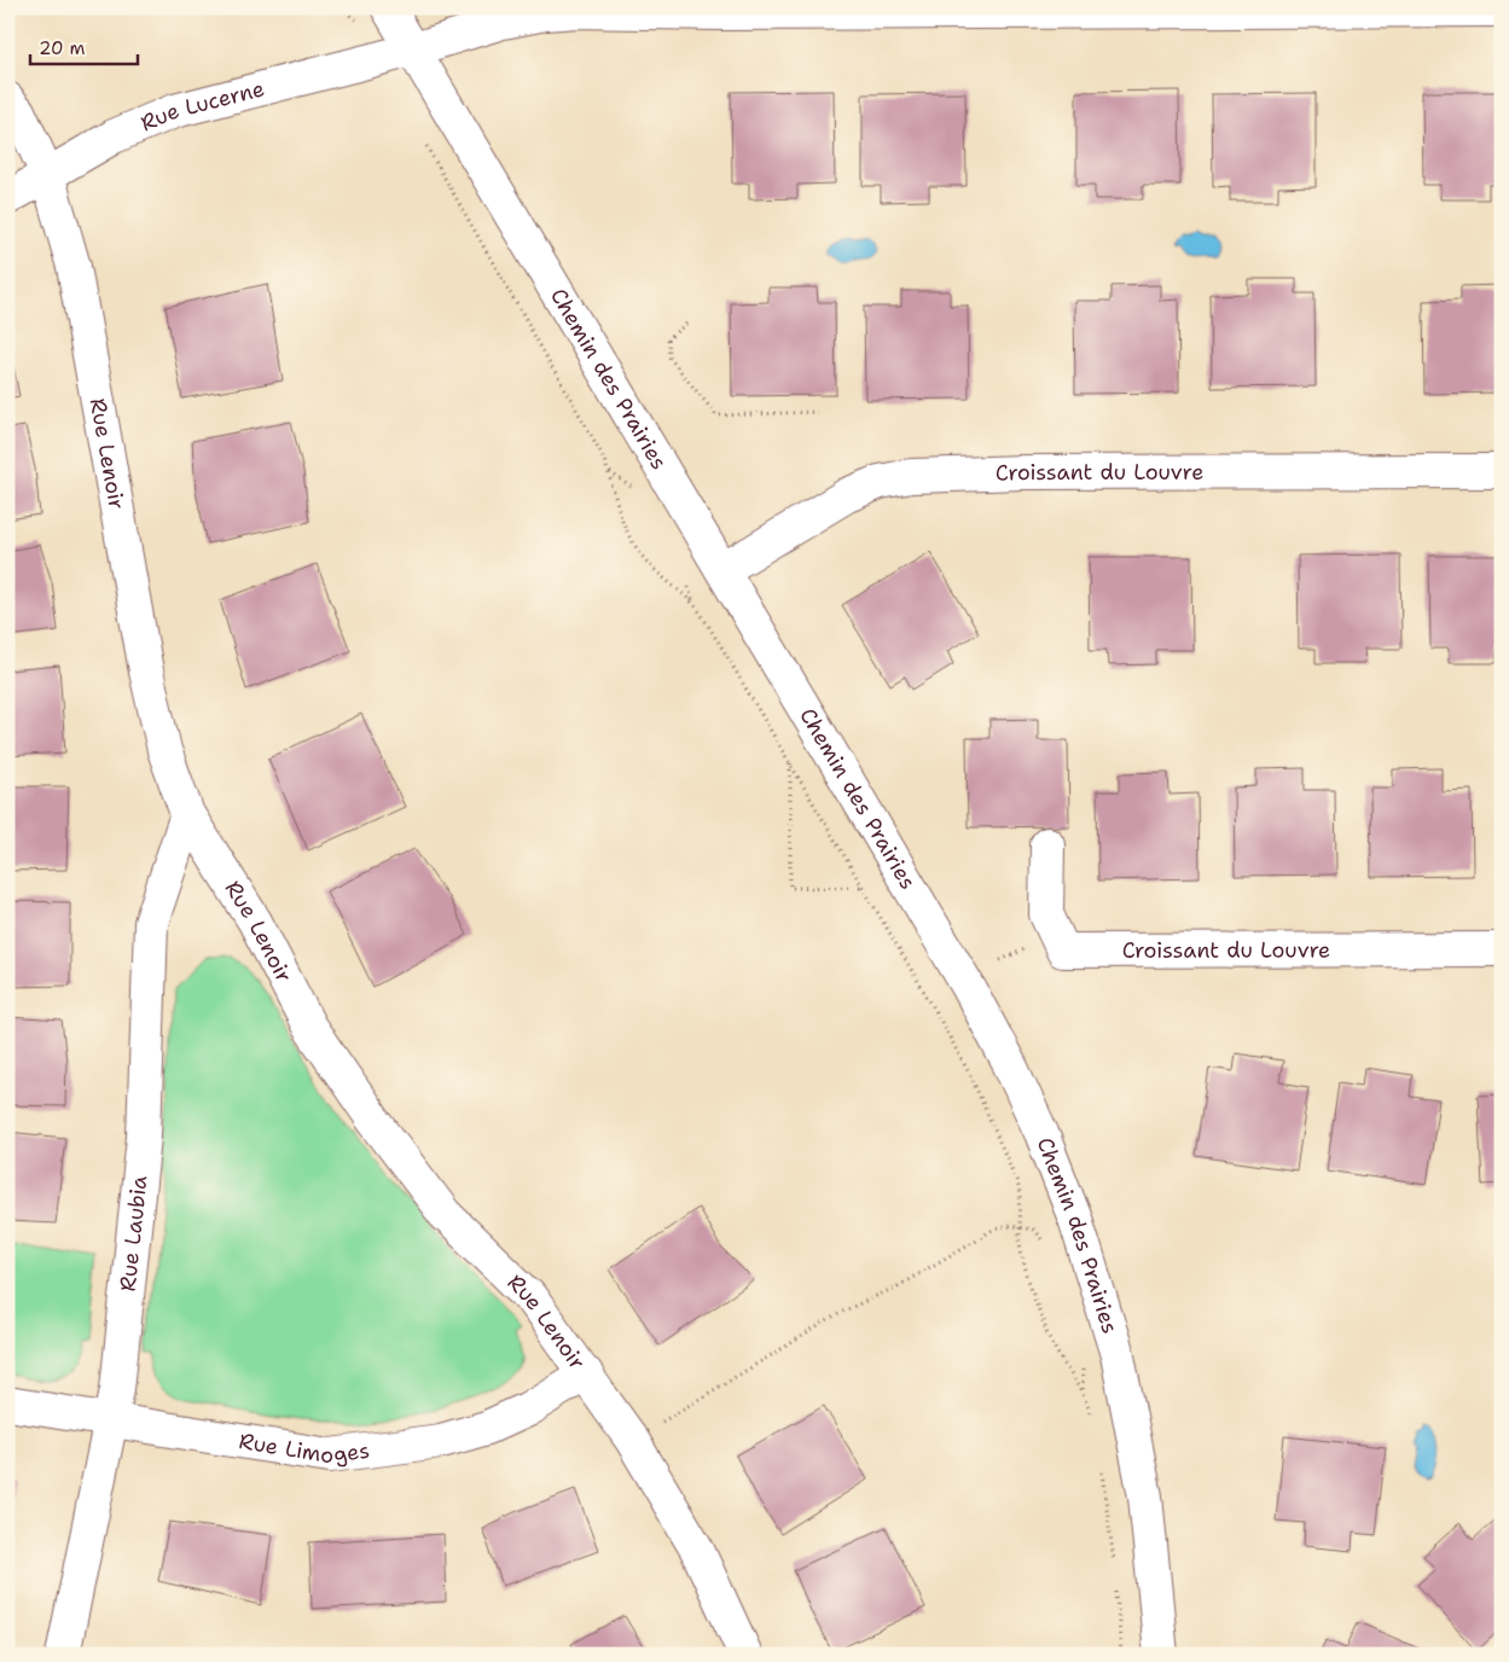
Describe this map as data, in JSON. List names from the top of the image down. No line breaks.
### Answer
{"streets":{"street":["Rue Lucerne","Chemin des Prairies","Rue Lenoir","Croissant du Louvre","Rue Laubia","Rue Limoges"]},"crossings":[["Rue Lucerne","Chemin des Prairies"],["Rue Lucerne","Rue Lenoir"],["Chemin des Prairies","Croissant du Louvre"],["Rue Lenoir","Rue Laubia"],["Rue Lenoir","Rue Limoges"],["Rue Laubia","Rue Limoges"]],"scale_bar":"20 m"}
